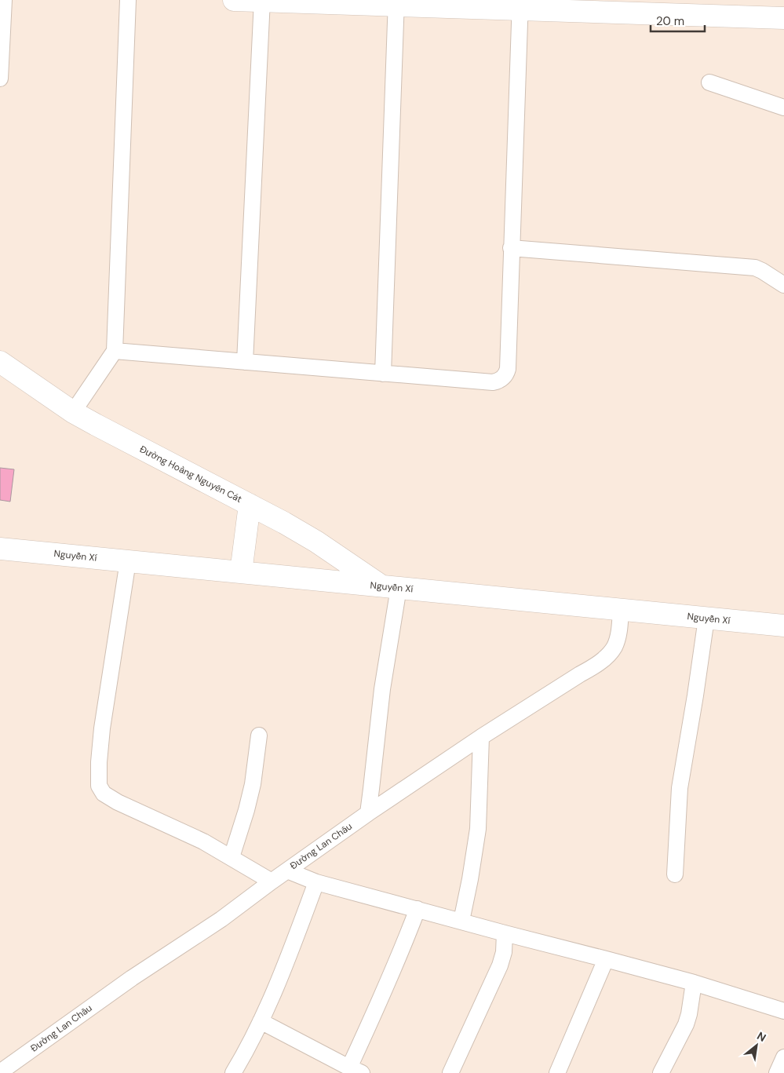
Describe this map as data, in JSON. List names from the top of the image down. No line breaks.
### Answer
{"streets":{"main road":["Đường Hoàng Nguyên Cát","Nguyễn Xí"],"street":["Đường Lan Châu"]},"crossings":[["Đường Hoàng Nguyên Cát","Nguyễn Xí"],["Nguyễn Xí","Đường Lan Châu"]],"scale_bar":"20 m","north":"top right"}
